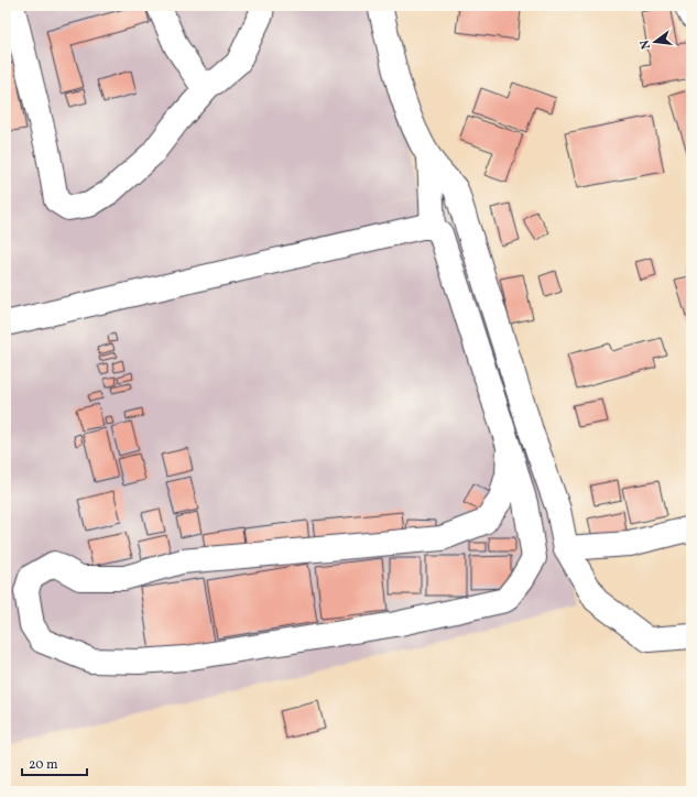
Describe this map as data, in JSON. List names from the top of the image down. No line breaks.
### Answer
{"scale_bar":"20 m","north":"left"}
